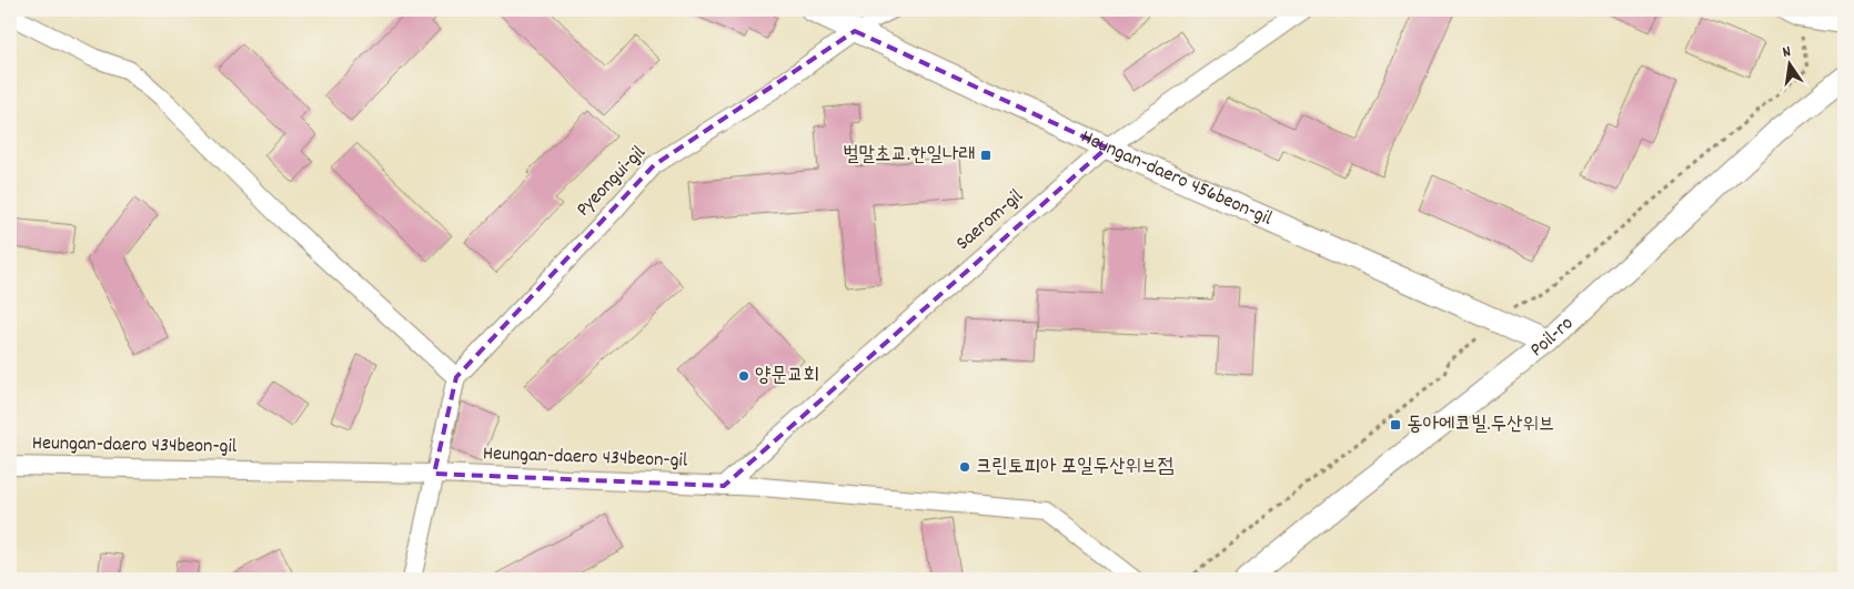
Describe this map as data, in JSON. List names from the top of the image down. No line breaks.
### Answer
{"streets":{"street":["Heungan-daero 456beon-gil","Pyeongui-gil","Saerom-gil","Poil-ro","Heungan-daero 434beon-gil"]},"crossings":[["Heungan-daero 456beon-gil","Pyeongui-gil"],["Heungan-daero 456beon-gil","Saerom-gil"],["Heungan-daero 456beon-gil","Poil-ro"],["Saerom-gil","Heungan-daero 434beon-gil"]],"places":{"transit":["벌말초교.한일나래","동아에코빌.두산위브"],"other":["양문교회","크린토피아 포일두산위브점"]},"north":"top"}
